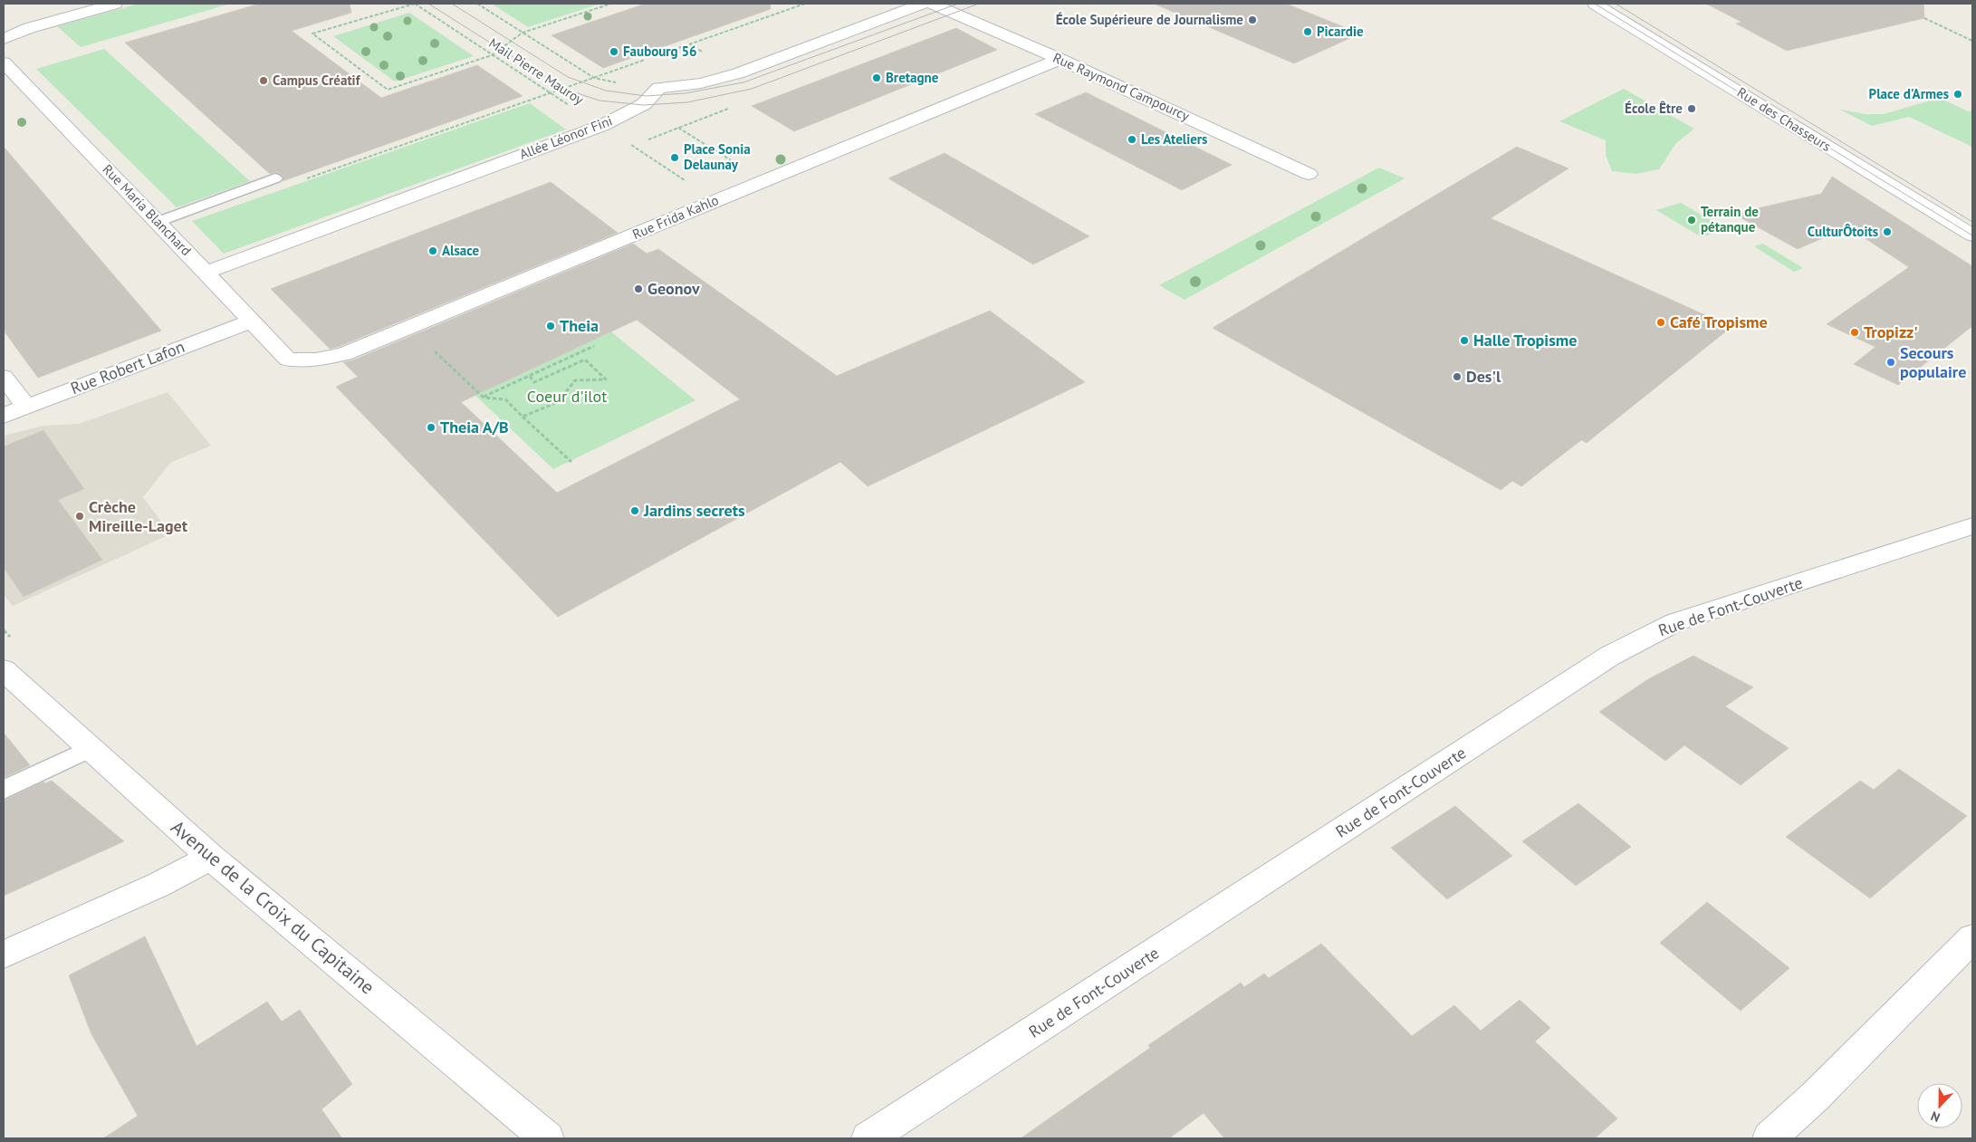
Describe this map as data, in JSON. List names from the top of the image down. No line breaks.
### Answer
{"streets":{"street":["Rue Raymond Campourcy","Rue des Chasseurs","Allée Léonor Fini","Rue María Blanchard","Rue Frida Kahlo","Rue Robert Lafon","Rue de Font-Couverte","Avenue de la Croix du Capitaine"],"path":["Mail Pierre Mauroy"]},"crossings":[["Mail Pierre Mauroy","Allée Léonor Fini"],["Rue Raymond Campourcy","Rue Frida Kahlo"],["Allée Léonor Fini","Rue María Blanchard"],["Rue María Blanchard","Rue Frida Kahlo"],["Rue María Blanchard","Rue Robert Lafon"]],"parks":["Coeur d'ilot"],"places":["École Supérieure de Journalisme","Picardie","Faubourg 56","Bretagne","Campus Créatif","Place d'Armes","École Être","Les Ateliers","Place Sonia Delaunay","Terrain de pétanque","CulturÔtoits","Alsace","Geonov","Café Tropisme","Theia","Tropizz'","Halle Tropisme","Secours populaire","Des'l","Theia A/B","Jardins secrets","Crèche Mireille-Laget"],"north":"bottom"}
